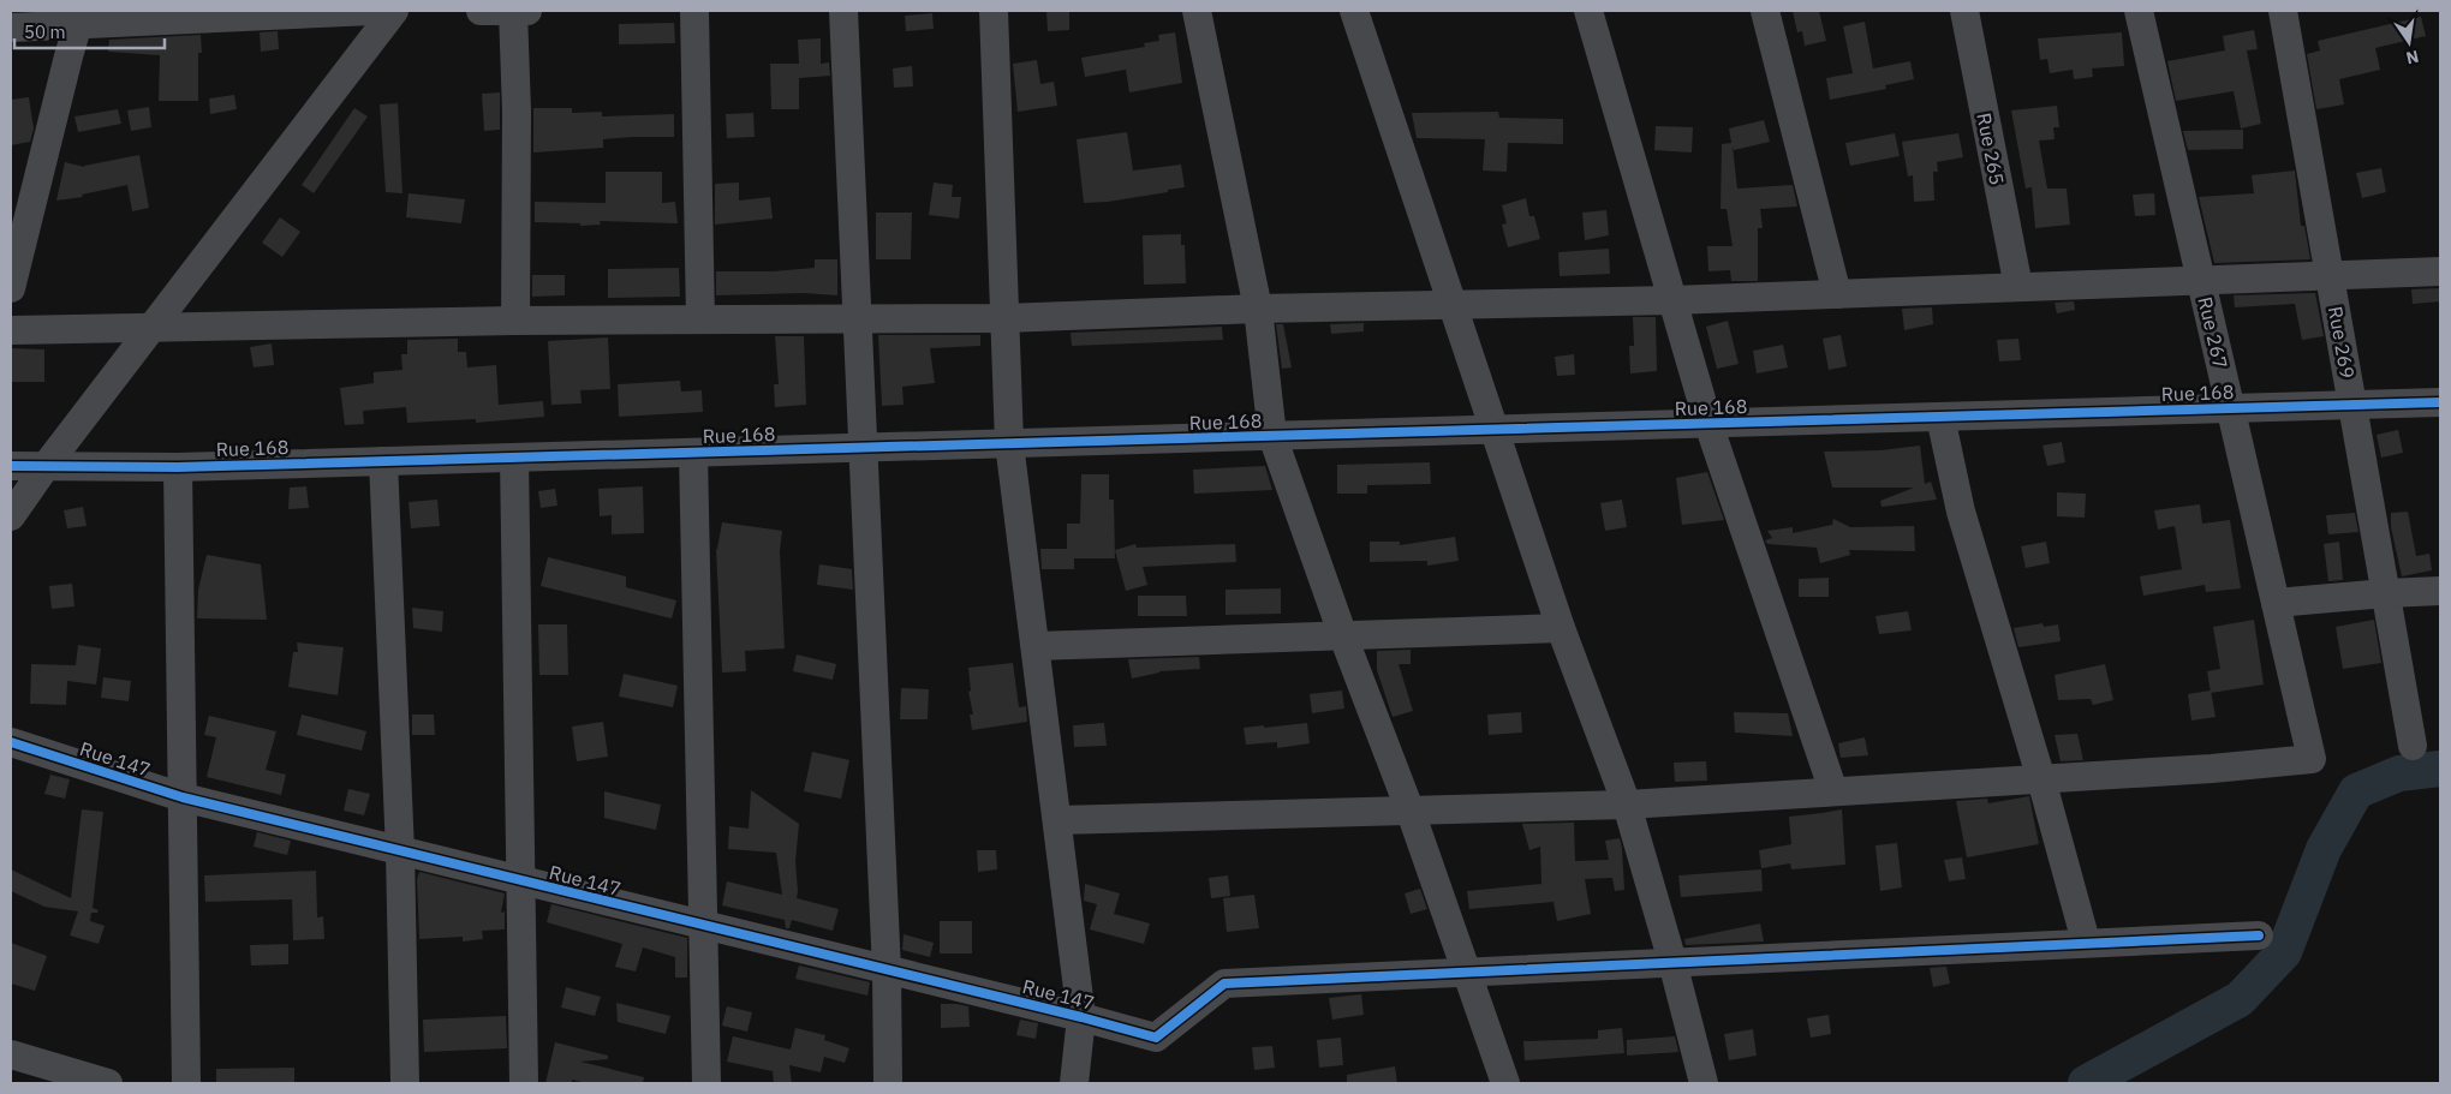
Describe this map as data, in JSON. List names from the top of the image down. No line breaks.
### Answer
{"streets":{"street":["Rue 265","Rue 267","Rue 269","Rue 168","Rue 147"]},"crossings":[["Rue 267","Rue 168"],["Rue 269","Rue 168"]],"scale_bar":"50 m","north":"bottom"}
